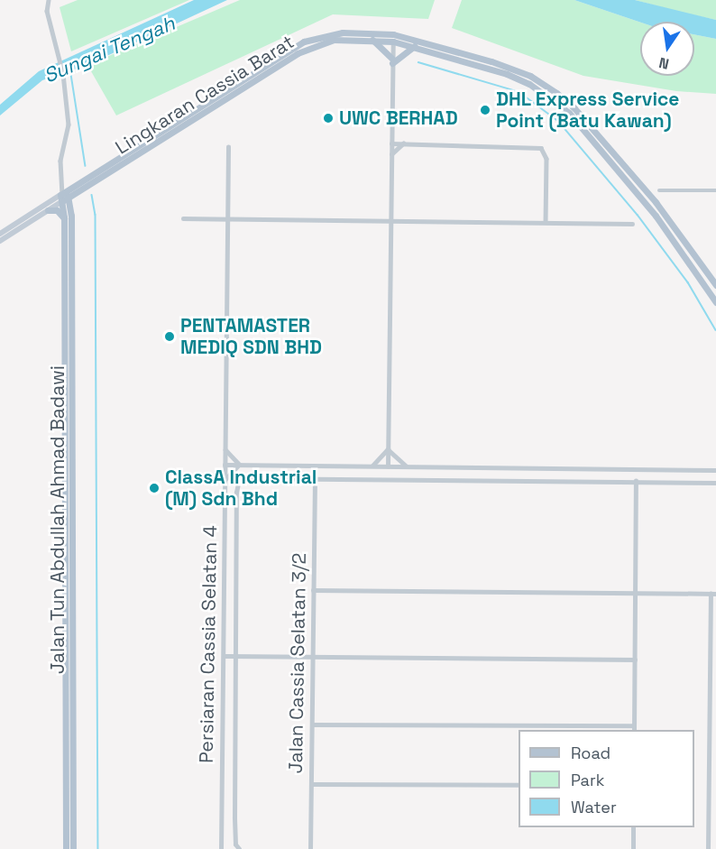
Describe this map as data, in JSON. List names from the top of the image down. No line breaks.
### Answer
{"streets":{"main road":["Lingkaran Cassia Barat","Jalan Tun Abdullah Ahmad Badawi"],"street":["Persiaran Cassia Selatan 4","Jalan Cassia Selatan 3/2"]},"crossings":[["Lingkaran Cassia Barat","Jalan Tun Abdullah Ahmad Badawi"]],"water":["Sungai Tengah"],"places":["DHL Express Service Point (Batu Kawan)","UWC BERHAD","PENTAMASTER MEDIQ SDN BHD","ClassA Industrial (M) Sdn Bhd"],"legend":["Road","Park","Water"],"north":"bottom"}
